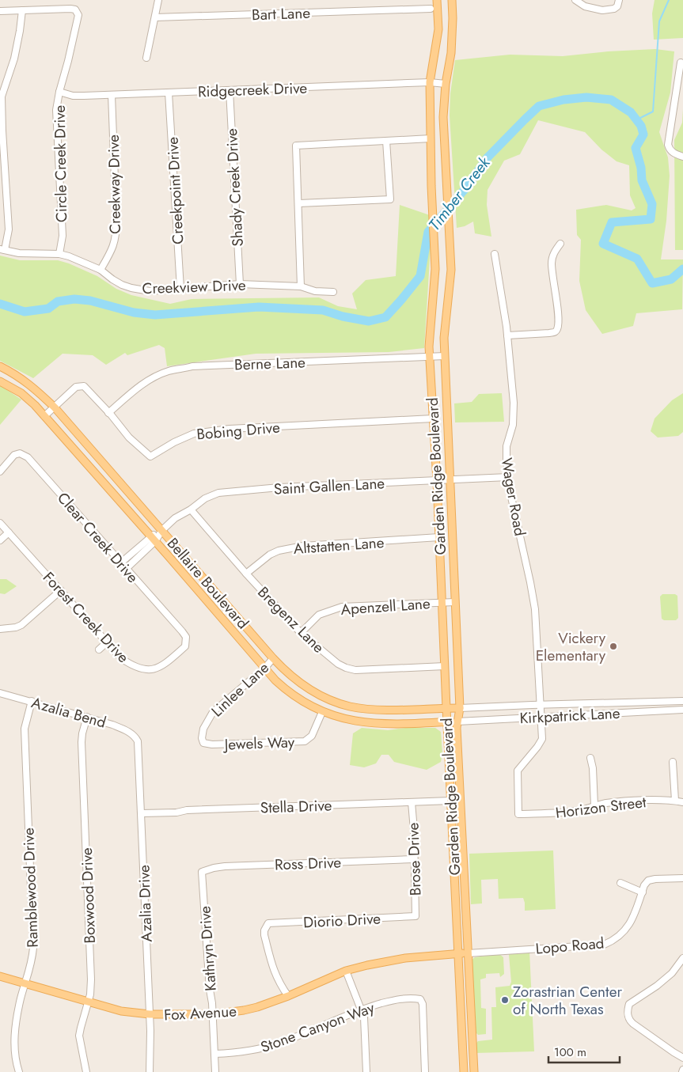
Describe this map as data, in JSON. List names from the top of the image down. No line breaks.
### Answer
{"streets":{"main road":["Garden Ridge Boulevard","Bellaire Boulevard","Fox Avenue"],"street":["Bart Lane","Ridgecreek Drive","Circle Creek Drive","Creekway Drive","Shady Creek Drive","Creekpoint Drive","Creekview Drive","Berne Lane","Bobing Drive","Saint Gallen Lane","Wager Road","Clear Creek Drive","Altstatten Lane","Apenzell Lane","Forest Creek Drive","Bregenz Lane","Linlee Lane","Azalia Bend","Kirkpatrick Lane","Jewels Way","Stella Drive","Horizon Street","Brose Drive","Ross Drive","Ramblewood Drive","Boxwood Drive","Azalia Drive","Diorio Drive","Lopo Road","Kathryn Drive","Stone Canyon Way"]},"crossings":[["Ridgecreek Drive","Circle Creek Drive"],["Ridgecreek Drive","Creekway Drive"],["Ridgecreek Drive","Shady Creek Drive"],["Ridgecreek Drive","Creekpoint Drive"],["Ridgecreek Drive","Garden Ridge Boulevard"],["Circle Creek Drive","Creekview Drive"],["Creekway Drive","Creekview Drive"],["Shady Creek Drive","Creekview Drive"],["Creekpoint Drive","Creekview Drive"],["Berne Lane","Bobing Drive"],["Berne Lane","Garden Ridge Boulevard"],["Bobing Drive","Garden Ridge Boulevard"],["Bobing Drive","Bellaire Boulevard"],["Garden Ridge Boulevard","Saint Gallen Lane"],["Garden Ridge Boulevard","Altstatten Lane"],["Garden Ridge Boulevard","Bellaire Boulevard"],["Garden Ridge Boulevard","Apenzell Lane"],["Garden Ridge Boulevard","Bregenz Lane"],["Garden Ridge Boulevard","Kirkpatrick Lane"],["Garden Ridge Boulevard","Stella Drive"],["Garden Ridge Boulevard","Lopo Road"],["Garden Ridge Boulevard","Fox Avenue"],["Saint Gallen Lane","Wager Road"],["Saint Gallen Lane","Bellaire Boulevard"],["Saint Gallen Lane","Bregenz Lane"],["Wager Road","Kirkpatrick Lane"],["Wager Road","Horizon Street"],["Clear Creek Drive","Forest Creek Drive"],["Altstatten Lane","Bregenz Lane"],["Bellaire Boulevard","Linlee Lane"],["Bellaire Boulevard","Kirkpatrick Lane"],["Bellaire Boulevard","Jewels Way"],["Apenzell Lane","Bregenz Lane"],["Linlee Lane","Jewels Way"],["Azalia Bend","Ramblewood Drive"],["Azalia Bend","Boxwood Drive"],["Azalia Bend","Azalia Drive"],["Stella Drive","Brose Drive"],["Stella Drive","Azalia Drive"],["Brose Drive","Ross Drive"],["Brose Drive","Diorio Drive"],["Ross Drive","Kathryn Drive"],["Ramblewood Drive","Fox Avenue"],["Boxwood Drive","Fox Avenue"],["Azalia Drive","Fox Avenue"],["Diorio Drive","Fox Avenue"],["Lopo Road","Fox Avenue"],["Kathryn Drive","Fox Avenue"],["Kathryn Drive","Stone Canyon Way"]],"water":["Timber Creek"],"places":["Vickery Elementary","Zorastrian Center of North Texas"],"scale_bar":"100 m"}
